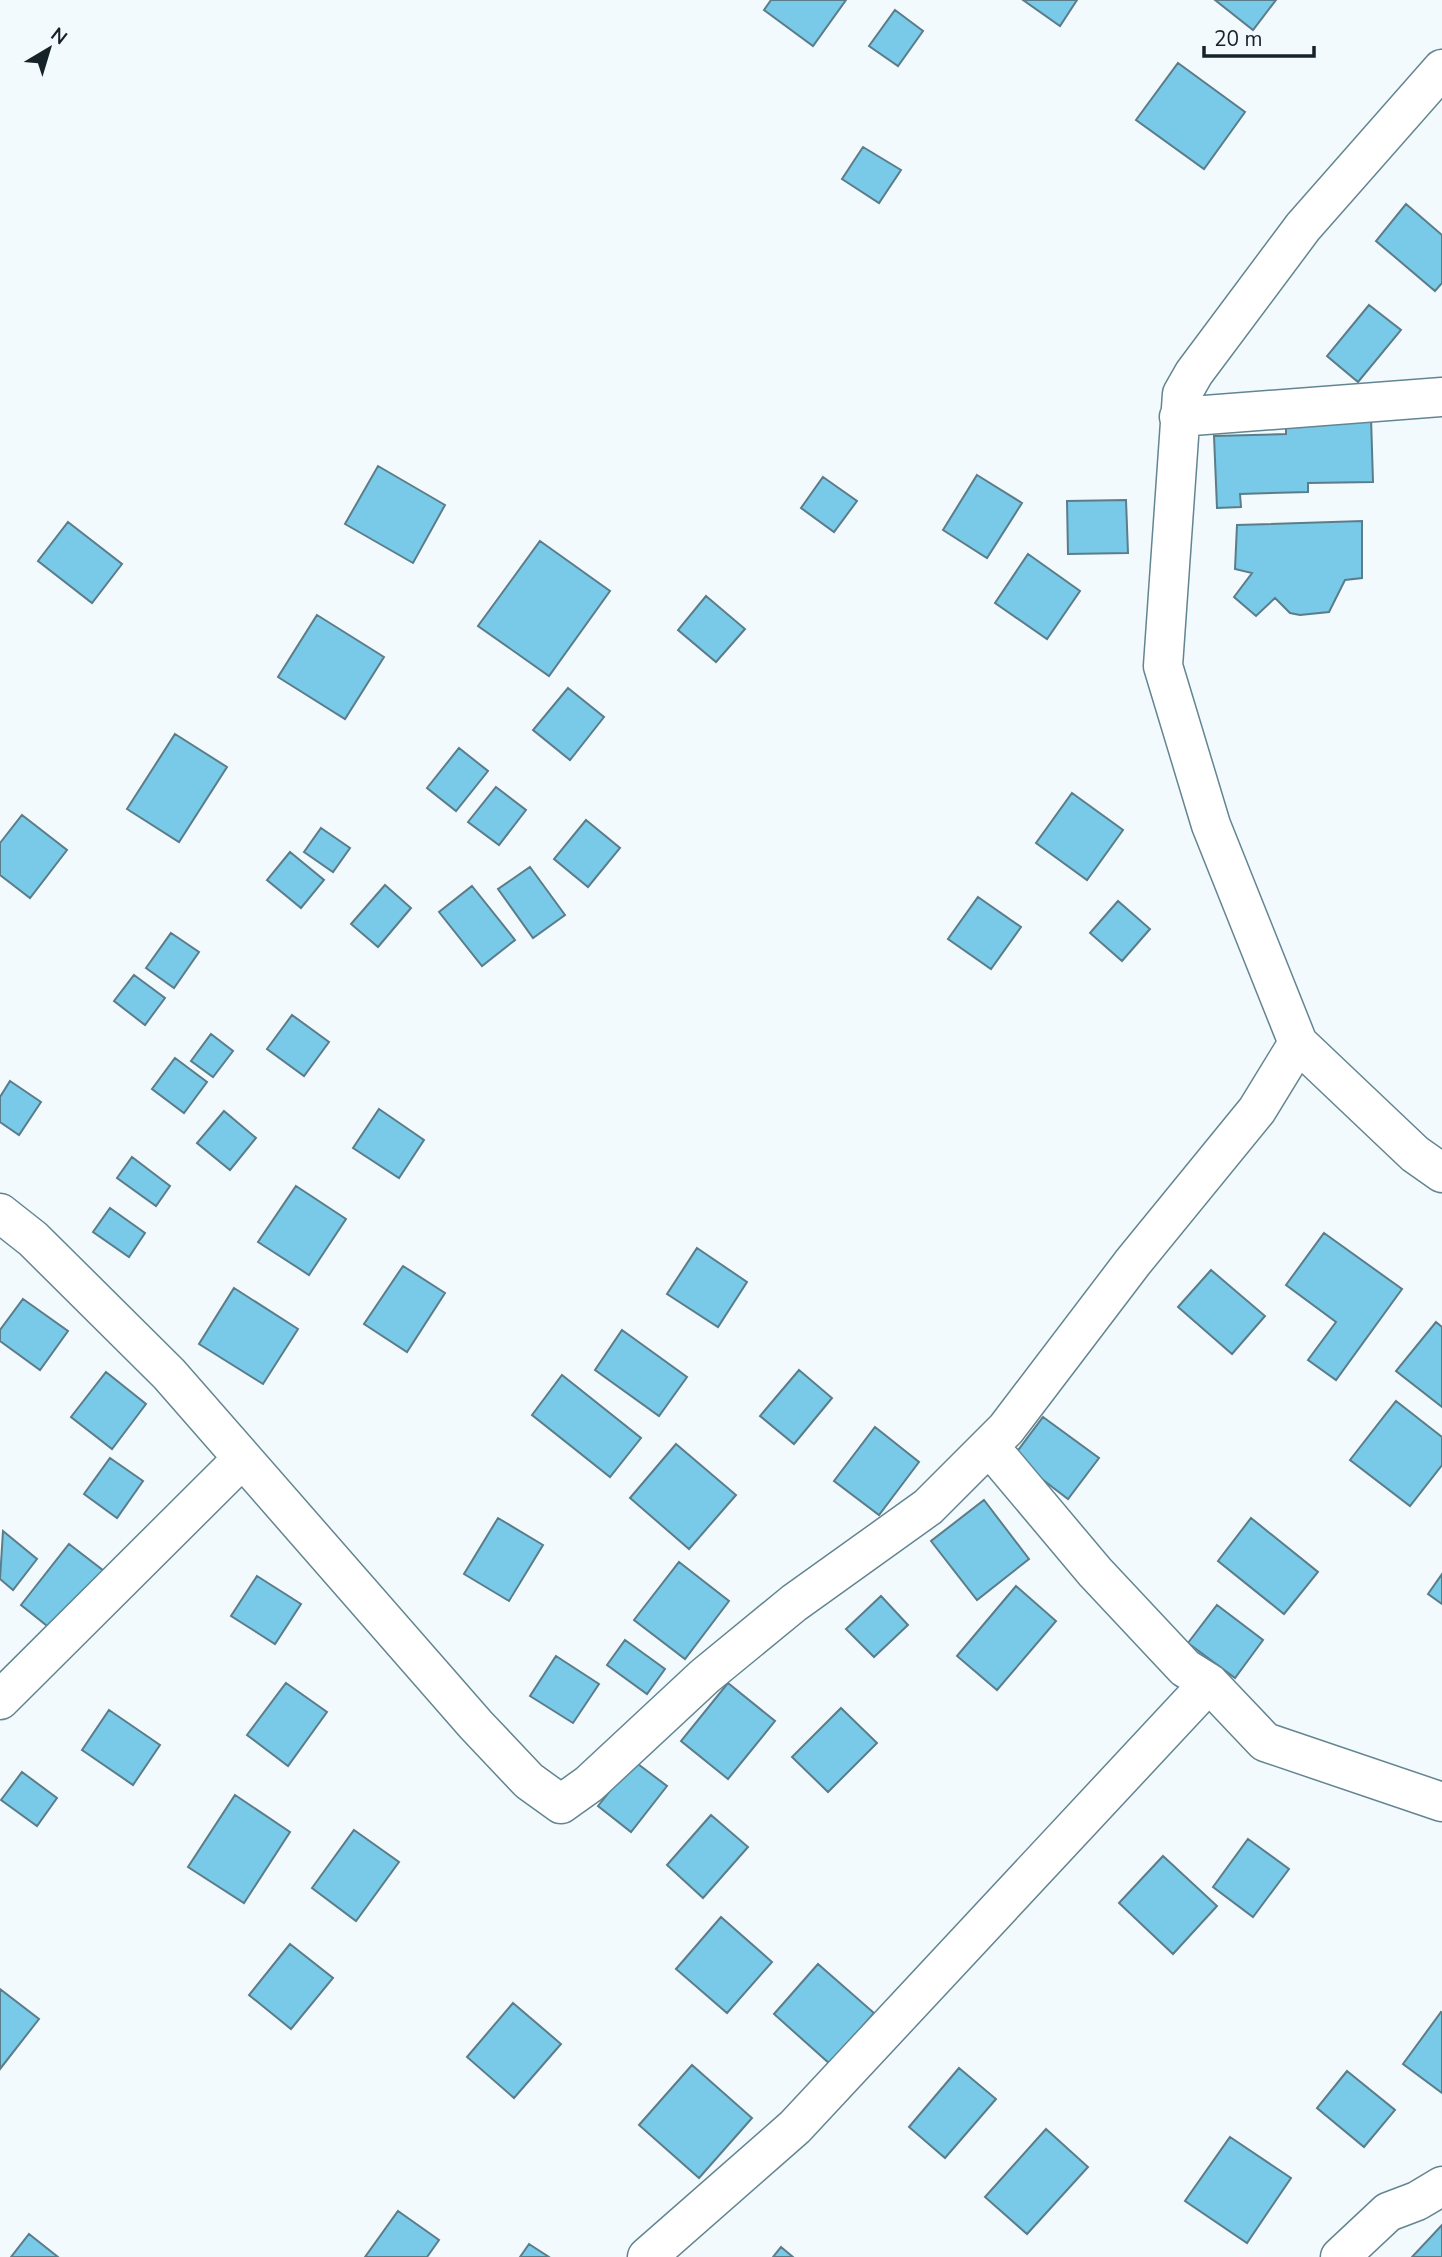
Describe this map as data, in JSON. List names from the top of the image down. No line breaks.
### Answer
{"scale_bar":"20 m","north":"top right"}
